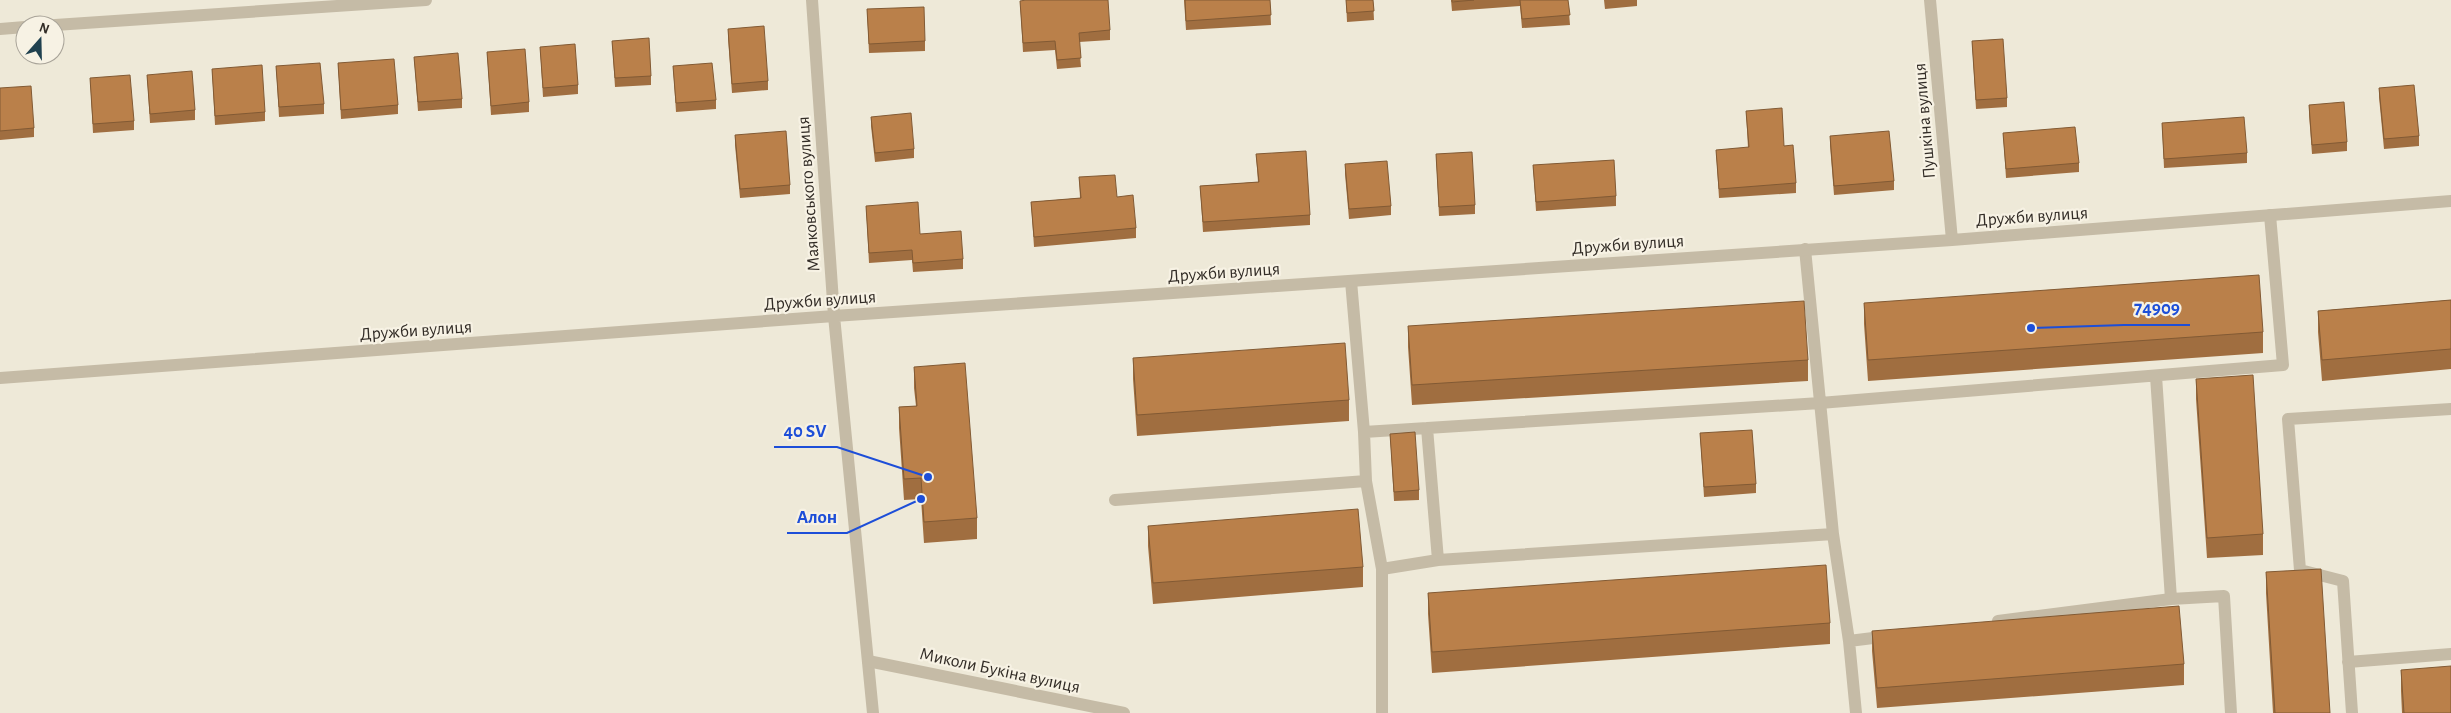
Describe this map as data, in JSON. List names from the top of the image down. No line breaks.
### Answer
{"streets":{"street":["Пушкіна вулиця","Маяковського вулиця","Дружби вулиця","Миколи Букіна вулиця"]},"crossings":[["Пушкіна вулиця","Дружби вулиця"],["Маяковського вулиця","Дружби вулиця"],["Маяковського вулиця","Миколи Букіна вулиця"]],"places":["74909","40 SV","Алон"],"north":"top"}
